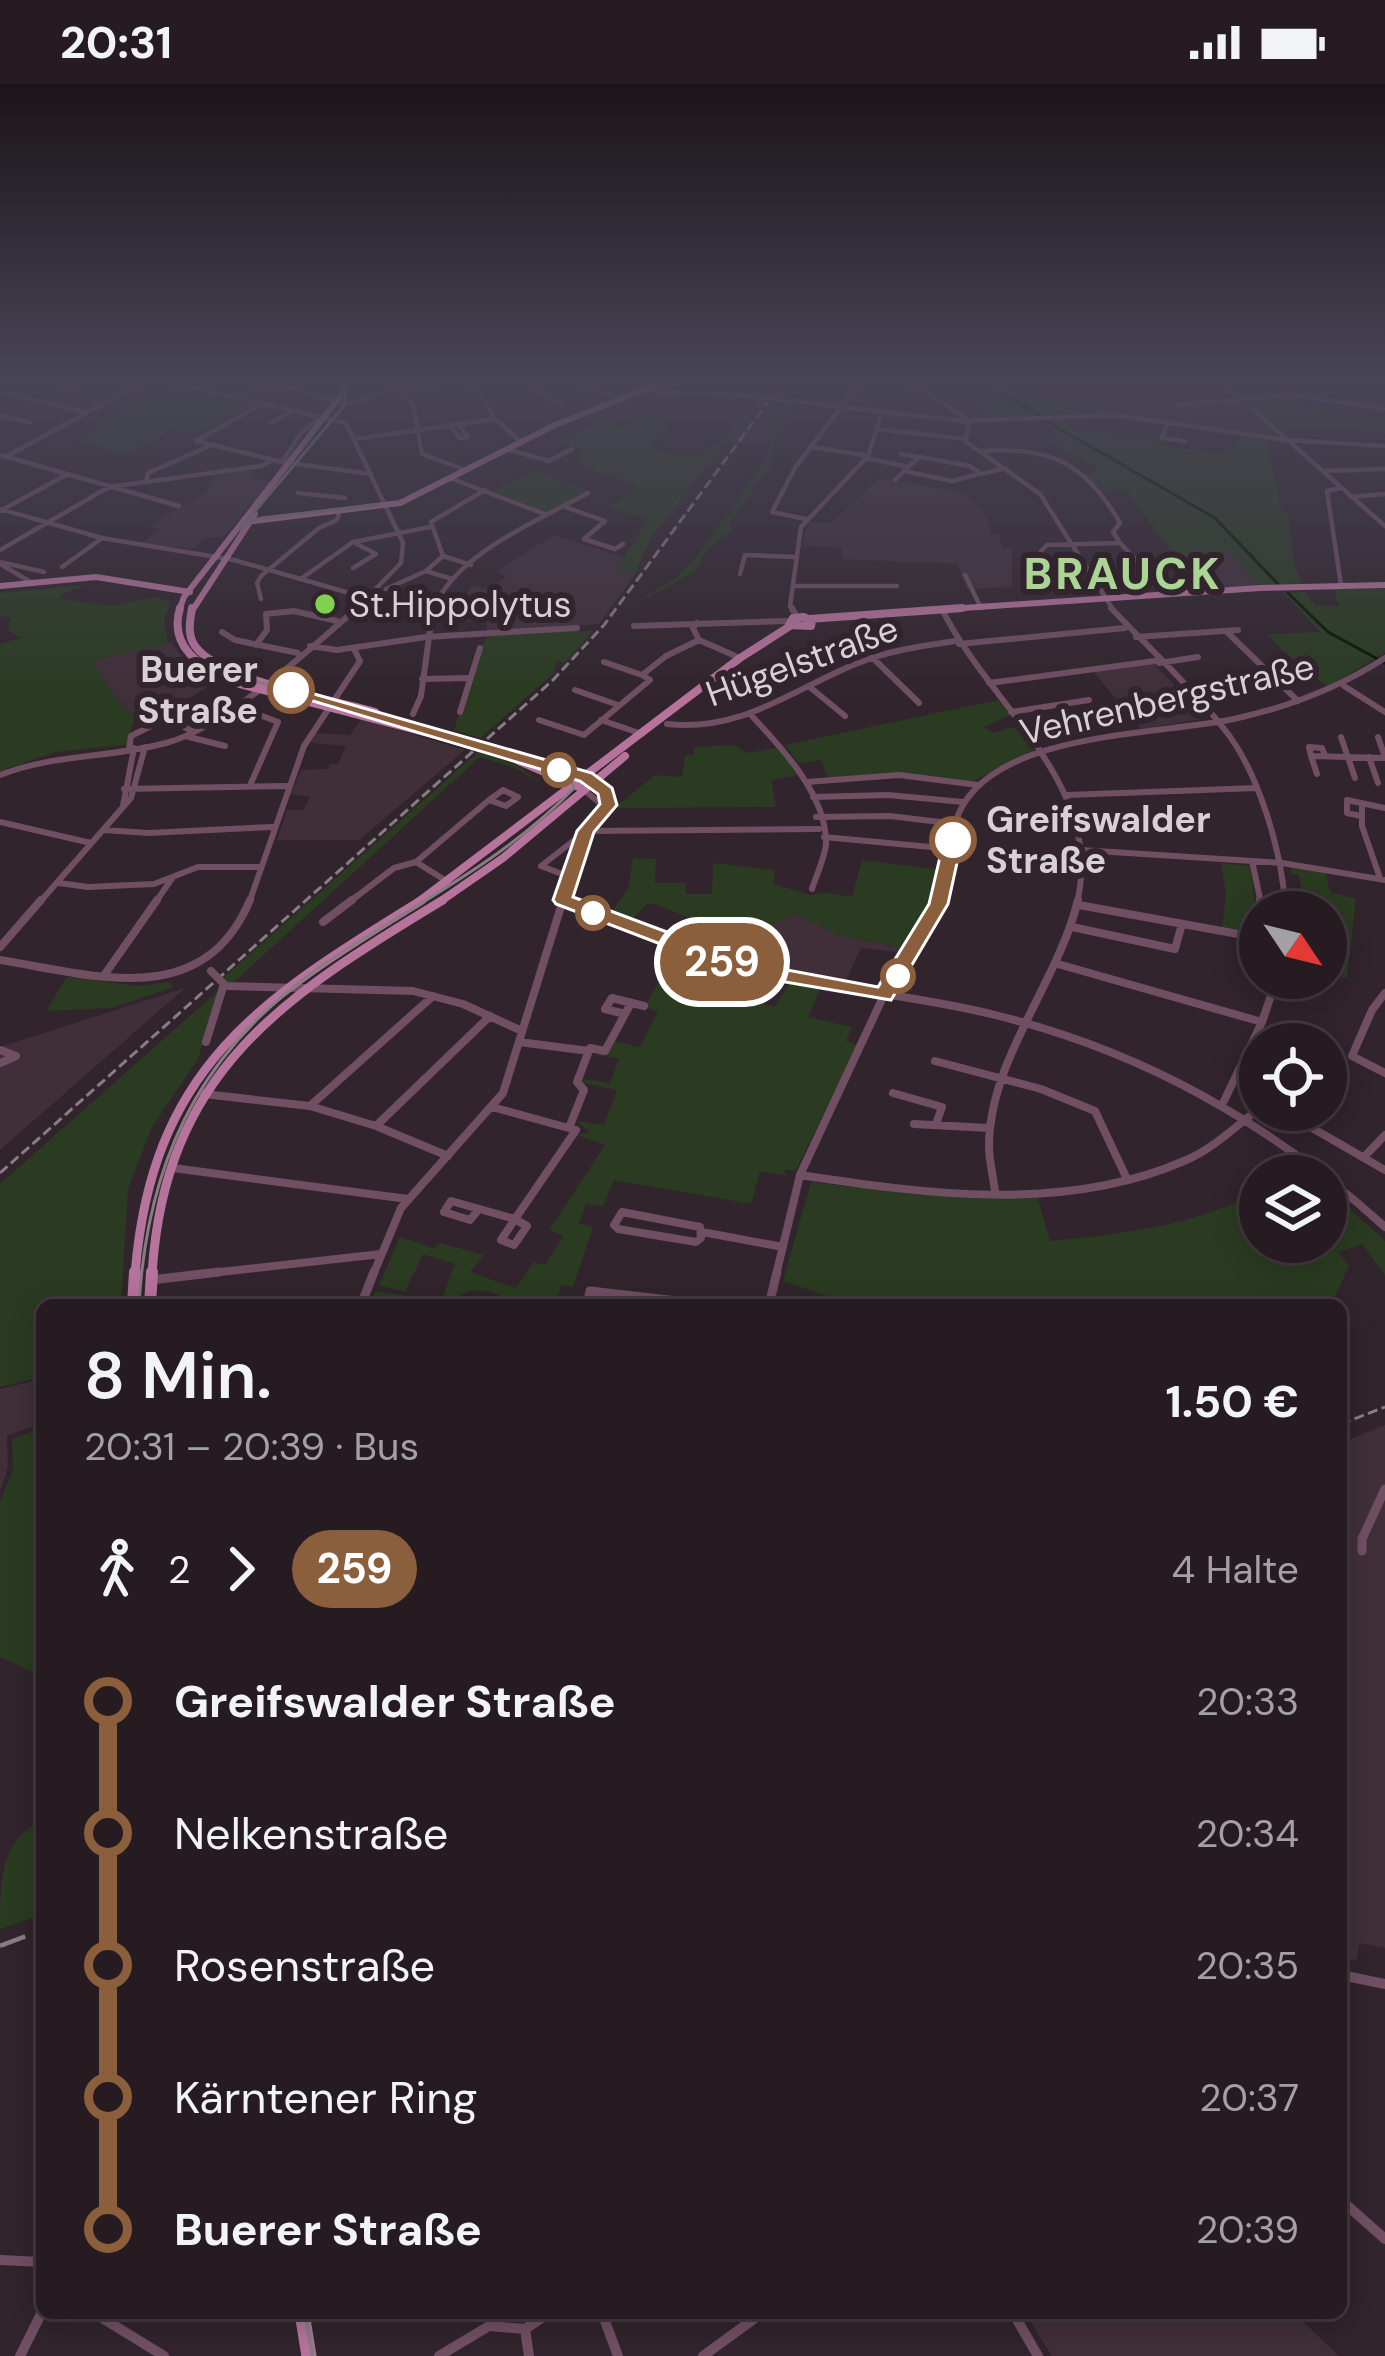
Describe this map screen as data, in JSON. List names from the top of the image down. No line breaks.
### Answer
{"streets":{"street":["Hügelstraße","Vehrenbergstraße"]},"districts":["BRAUCK"],"places":["St.Hippolytus","Buerer Straße","Greifswalder Straße"],"lines":["bus line 259"],"north":"bottom right","page":{"status":"20:31","on_map":"259","heading":["8 Min.","20:31 – 20:39 · Bus","1.50 €"],"legs":["2","259","4 Halte"],"list":[{"name":"Greifswalder Straße","value":"20:33"},{"name":"Nelkenstraße","value":"20:34"},{"name":"Rosenstraße","value":"20:35"},{"name":"Kärntener Ring","value":"20:37"},{"name":"Buerer Straße","value":"20:39"}]}}
